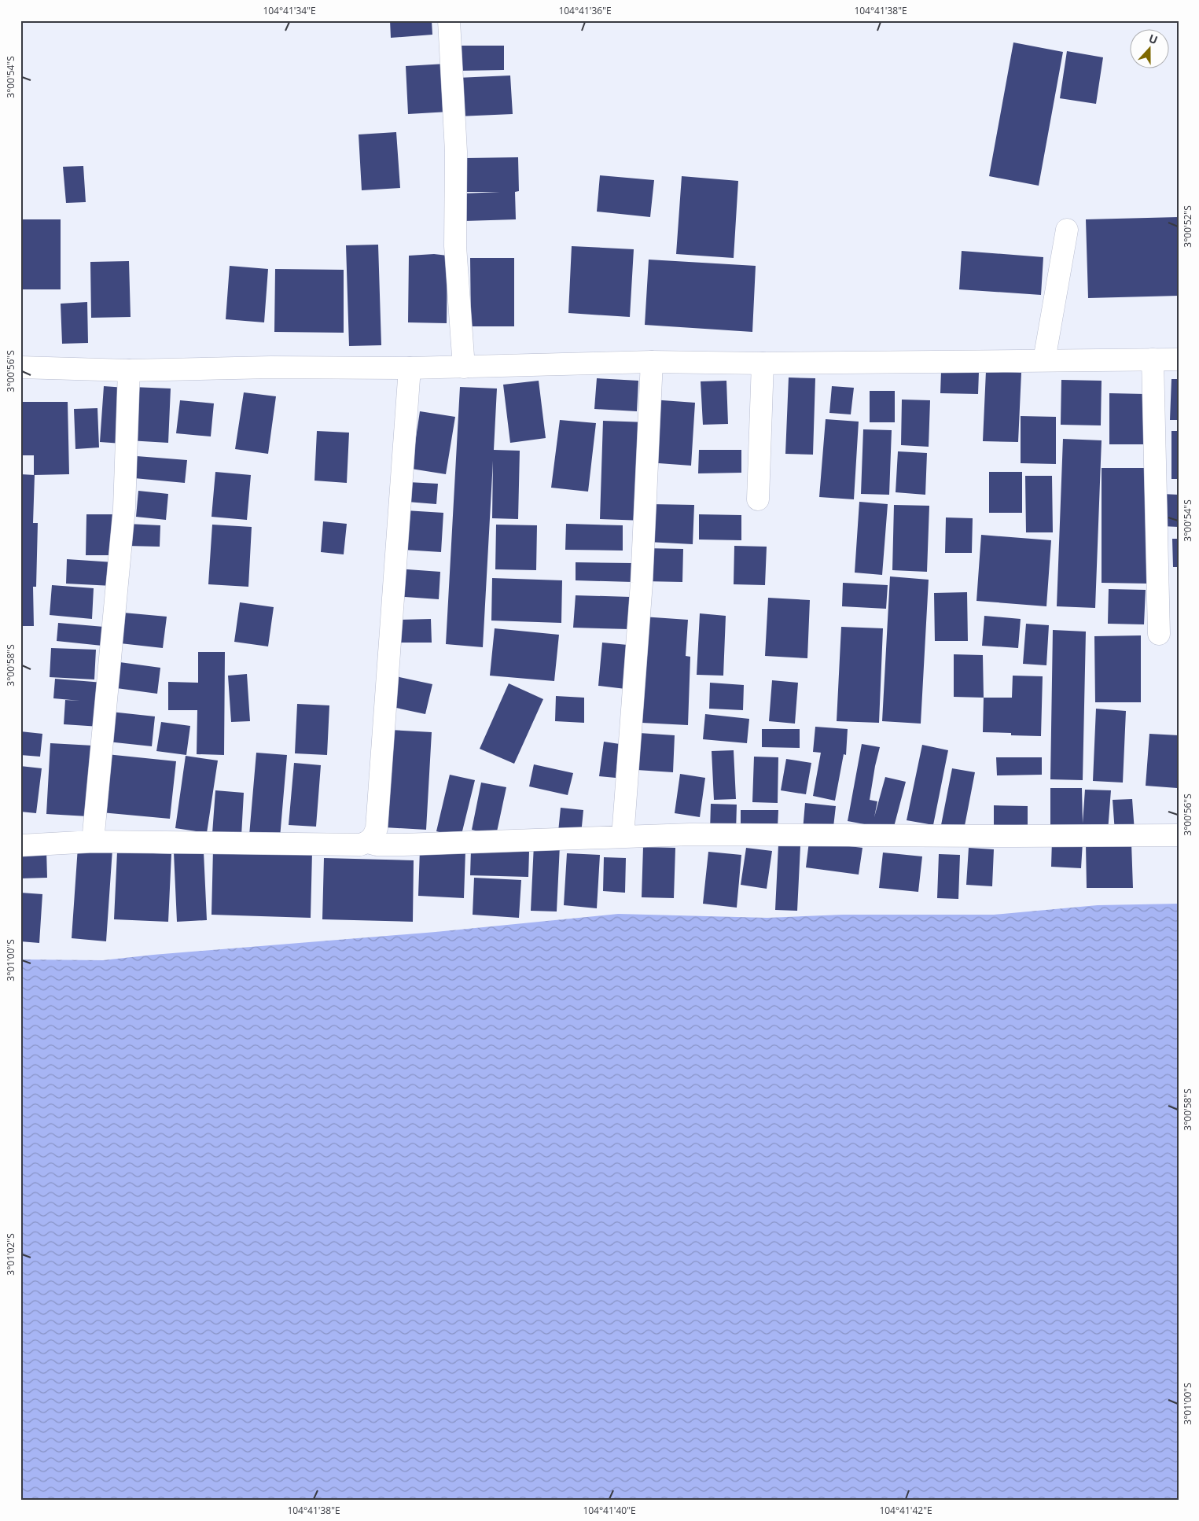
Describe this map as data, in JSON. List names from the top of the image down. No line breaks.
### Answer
{"north":"top","coordinates":["104°41'34\"E","104°41'36\"E","104°41'38\"E","3°00'54\"S","3°00'52\"S","3°00'56\"S","3°00'58\"S","3°01'00\"S","3°01'02\"S","104°41'40\"E","104°41'42\"E"]}
